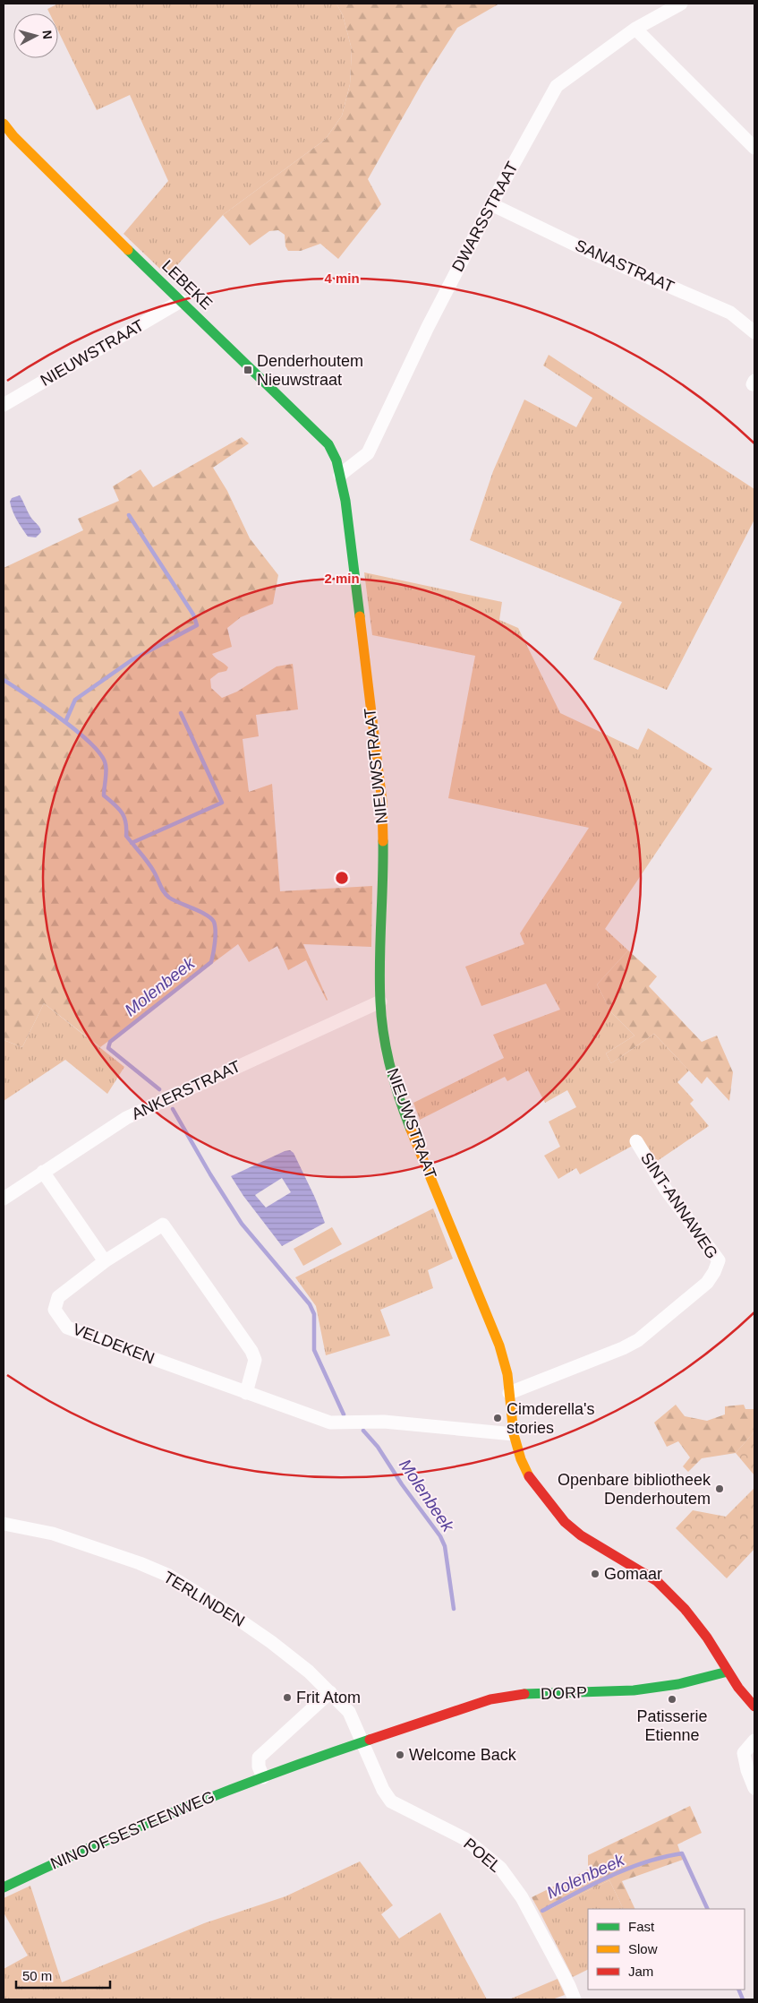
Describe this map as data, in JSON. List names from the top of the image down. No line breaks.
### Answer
{"streets":{"street":["DWARSSTRAAT","SANASTRAAT","LEBEKE","NIEUWSTRAAT","ANKERSTRAAT","SINT-ANNAWEG","VELDEKEN","TERLINDEN","DORP","NINOOFSESTEENWEG","POEL"]},"crossings":[["DWARSSTRAAT","SANASTRAAT"],["DWARSSTRAAT","LEBEKE"],["DWARSSTRAAT","NIEUWSTRAAT"],["LEBEKE","NIEUWSTRAAT"],["NIEUWSTRAAT","ANKERSTRAAT"],["NIEUWSTRAAT","SINT-ANNAWEG"],["NIEUWSTRAAT","VELDEKEN"],["NIEUWSTRAAT","DORP"],["TERLINDEN","DORP"],["TERLINDEN","NINOOFSESTEENWEG"],["TERLINDEN","POEL"],["DORP","NINOOFSESTEENWEG"],["DORP","POEL"],["NINOOFSESTEENWEG","POEL"]],"water":["Molenbeek"],"places":{"transit":["Denderhoutem Nieuwstraat"],"other":["Cimderella's stories","Openbare bibliotheek Denderhoutem","Gomaar","Frit Atom","Patisserie Etienne","Welcome Back"]},"legend":["Fast","Slow","Jam"],"scale_bar":"50 m","north":"right","rings":["4 min","2 min"]}
